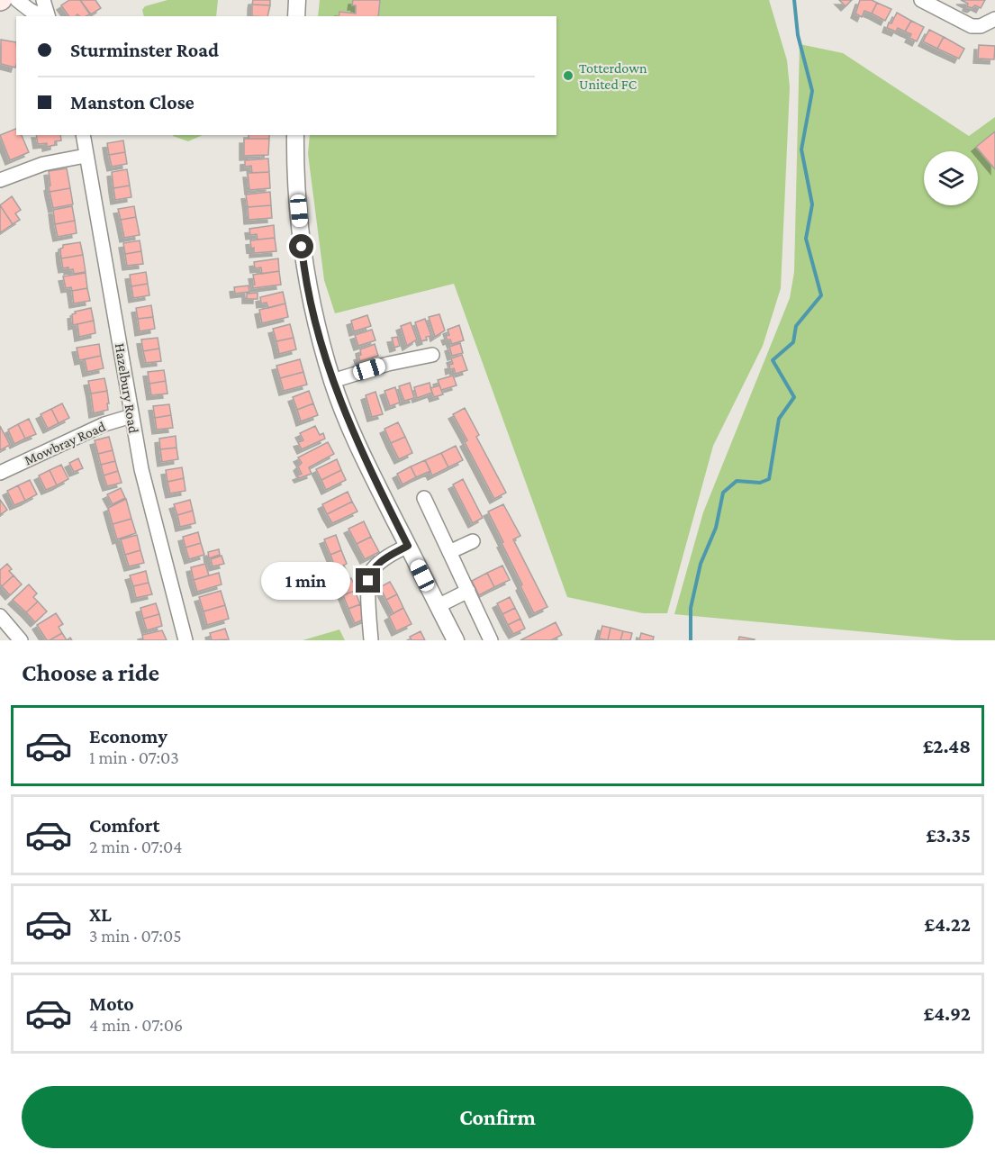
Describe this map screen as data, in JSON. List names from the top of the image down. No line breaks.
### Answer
{"streets":{"street":["Hazelbury Road","Mowbray Road"]},"crossings":[["Hazelbury Road","Mowbray Road"]],"places":["Totterdown United FC"],"page":{"banner":["Sturminster Road","Manston Close"],"bubble":"1 min","heading":"Choose a ride","list":[{"name":"Economy","note":"1 min · 07:03","value":"£2.48"},{"name":"Comfort","note":"2 min · 07:04","value":"£3.35"},{"name":"XL","note":"3 min · 07:05","value":"£4.22"},{"name":"Moto","note":"4 min · 07:06","value":"£4.92"}],"buttons":"Confirm"}}
